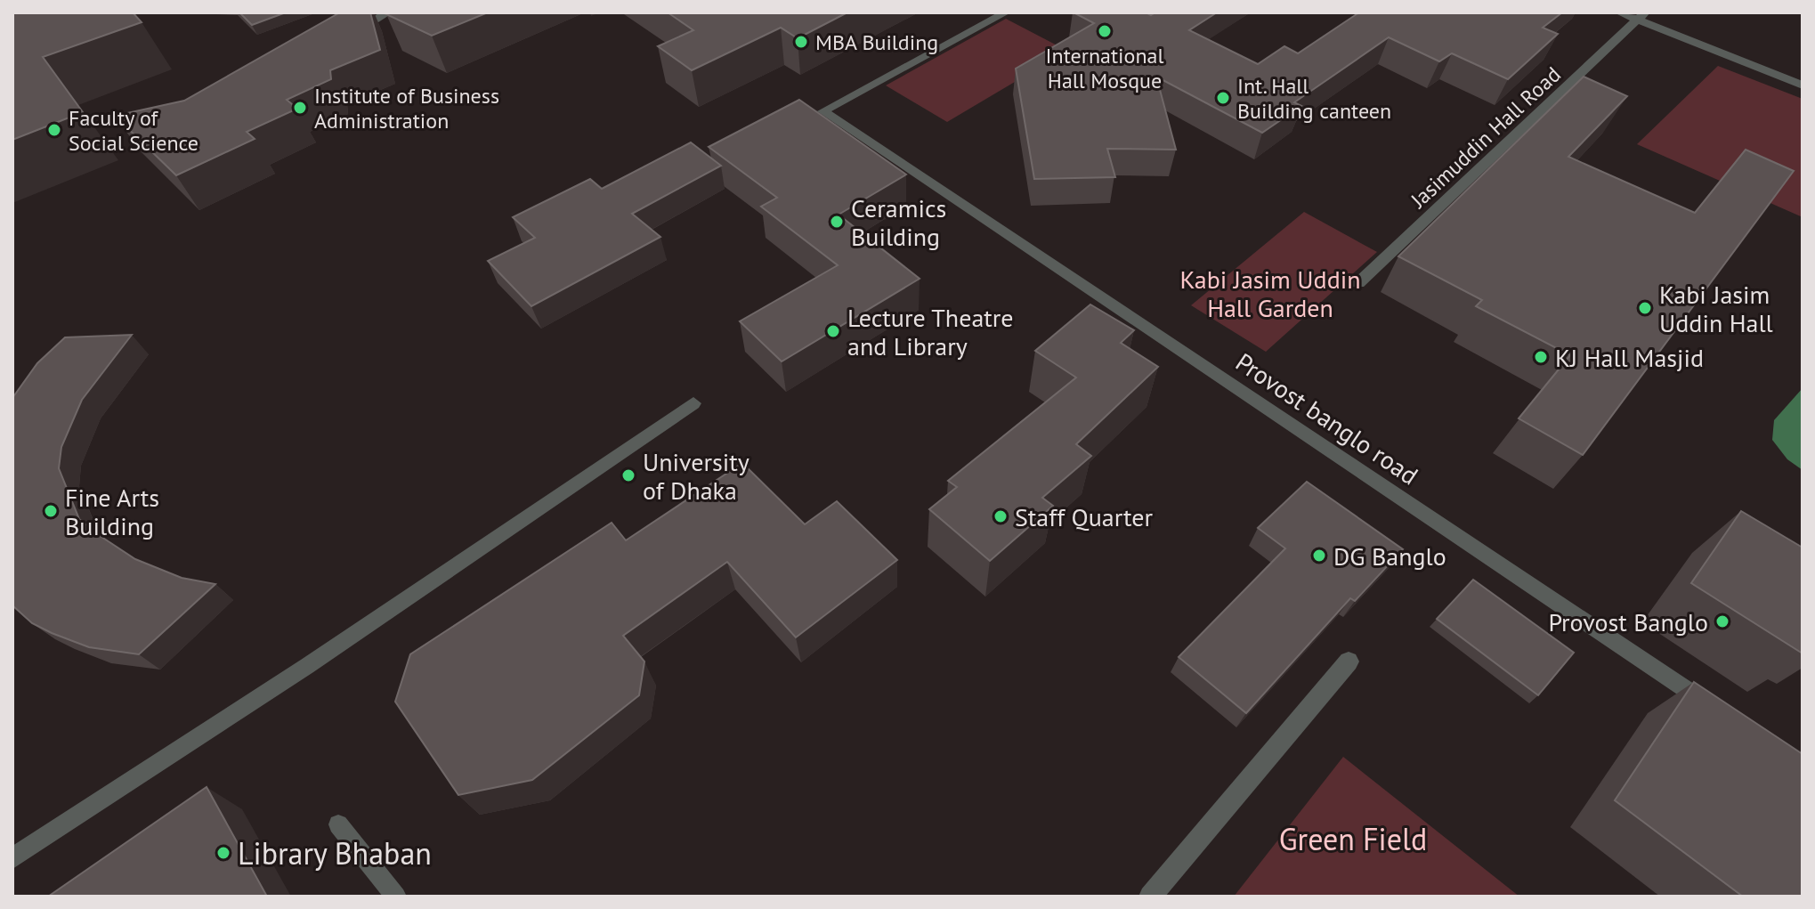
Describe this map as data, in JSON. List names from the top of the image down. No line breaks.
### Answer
{"streets":{"lane":["Jasimuddin Hall Road","Provost banglo road"]},"parks":["Kabi Jasim Uddin Hall Garden","Green Field"],"places":["International Hall Mosque","MBA Building","Int. Hall Building canteen","Institute of Business Administration","Faculty of Social Science","Ceramics Building","Kabi Jasim Uddin Hall","Lecture Theatre and Library","KJ Hall Masjid","University of Dhaka","Fine Arts Building","Staff Quarter","DG Banglo","Provost Banglo","Library Bhaban"]}
